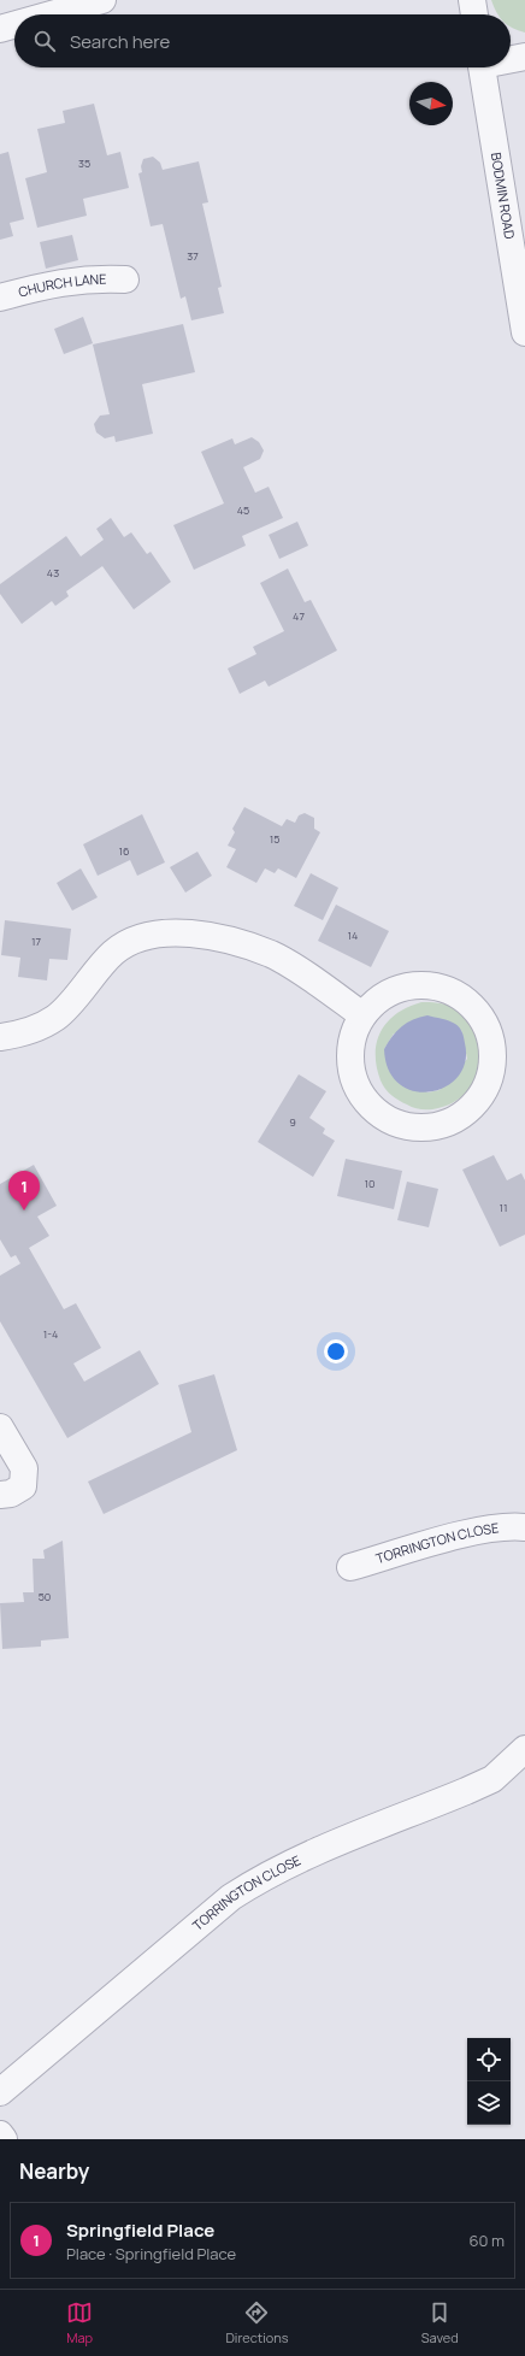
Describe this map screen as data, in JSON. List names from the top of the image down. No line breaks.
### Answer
{"streets":{"street":["BODMIN ROAD","CHURCH LANE","TORRINGTON CLOSE"]},"house_numbers":["35","37","45","43","47","15","16","14","17","9","10","11","1-4","50"],"north":"right","page":{"search":"Search here","pins":"1","heading":"Nearby","list":[{"mark":"1","name":"Springfield Place","note":"Place · Springfield Place","value":"60 m"}],"nav":["Map","Directions","Saved"]}}
